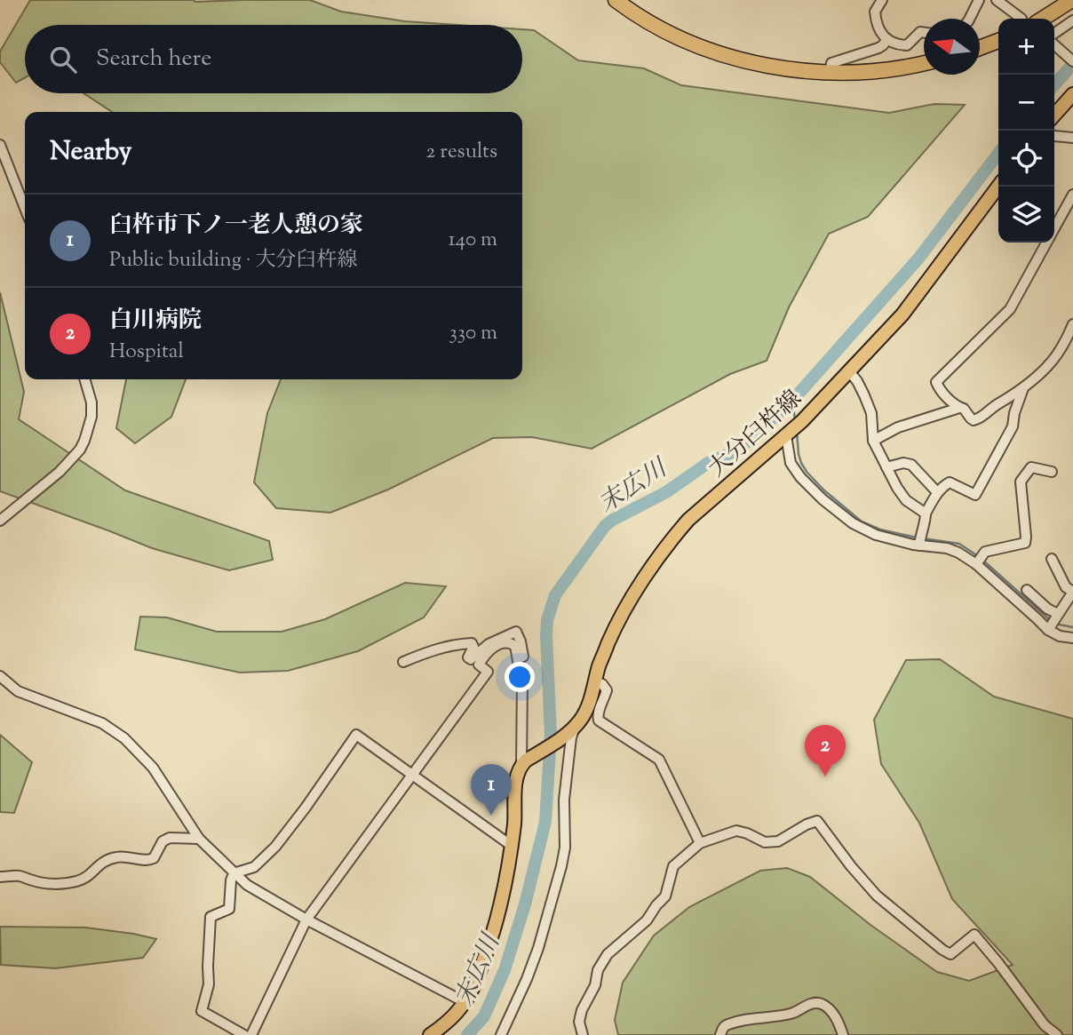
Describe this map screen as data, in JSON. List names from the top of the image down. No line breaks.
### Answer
{"streets":{"main road":["大分臼杵線"]},"water":["末広川"],"north":"left","page":{"map_buttons":["+","−"],"search":"Search here","heading":["Nearby","2 results"],"list":[{"mark":"1","name":"臼杵市下ノ一老人憩の家","note":"Public building · 大分臼杵線","value":"140 m"},{"mark":"2","name":"白川病院","note":"Hospital","value":"330 m"}],"pins":["2","1"]}}
